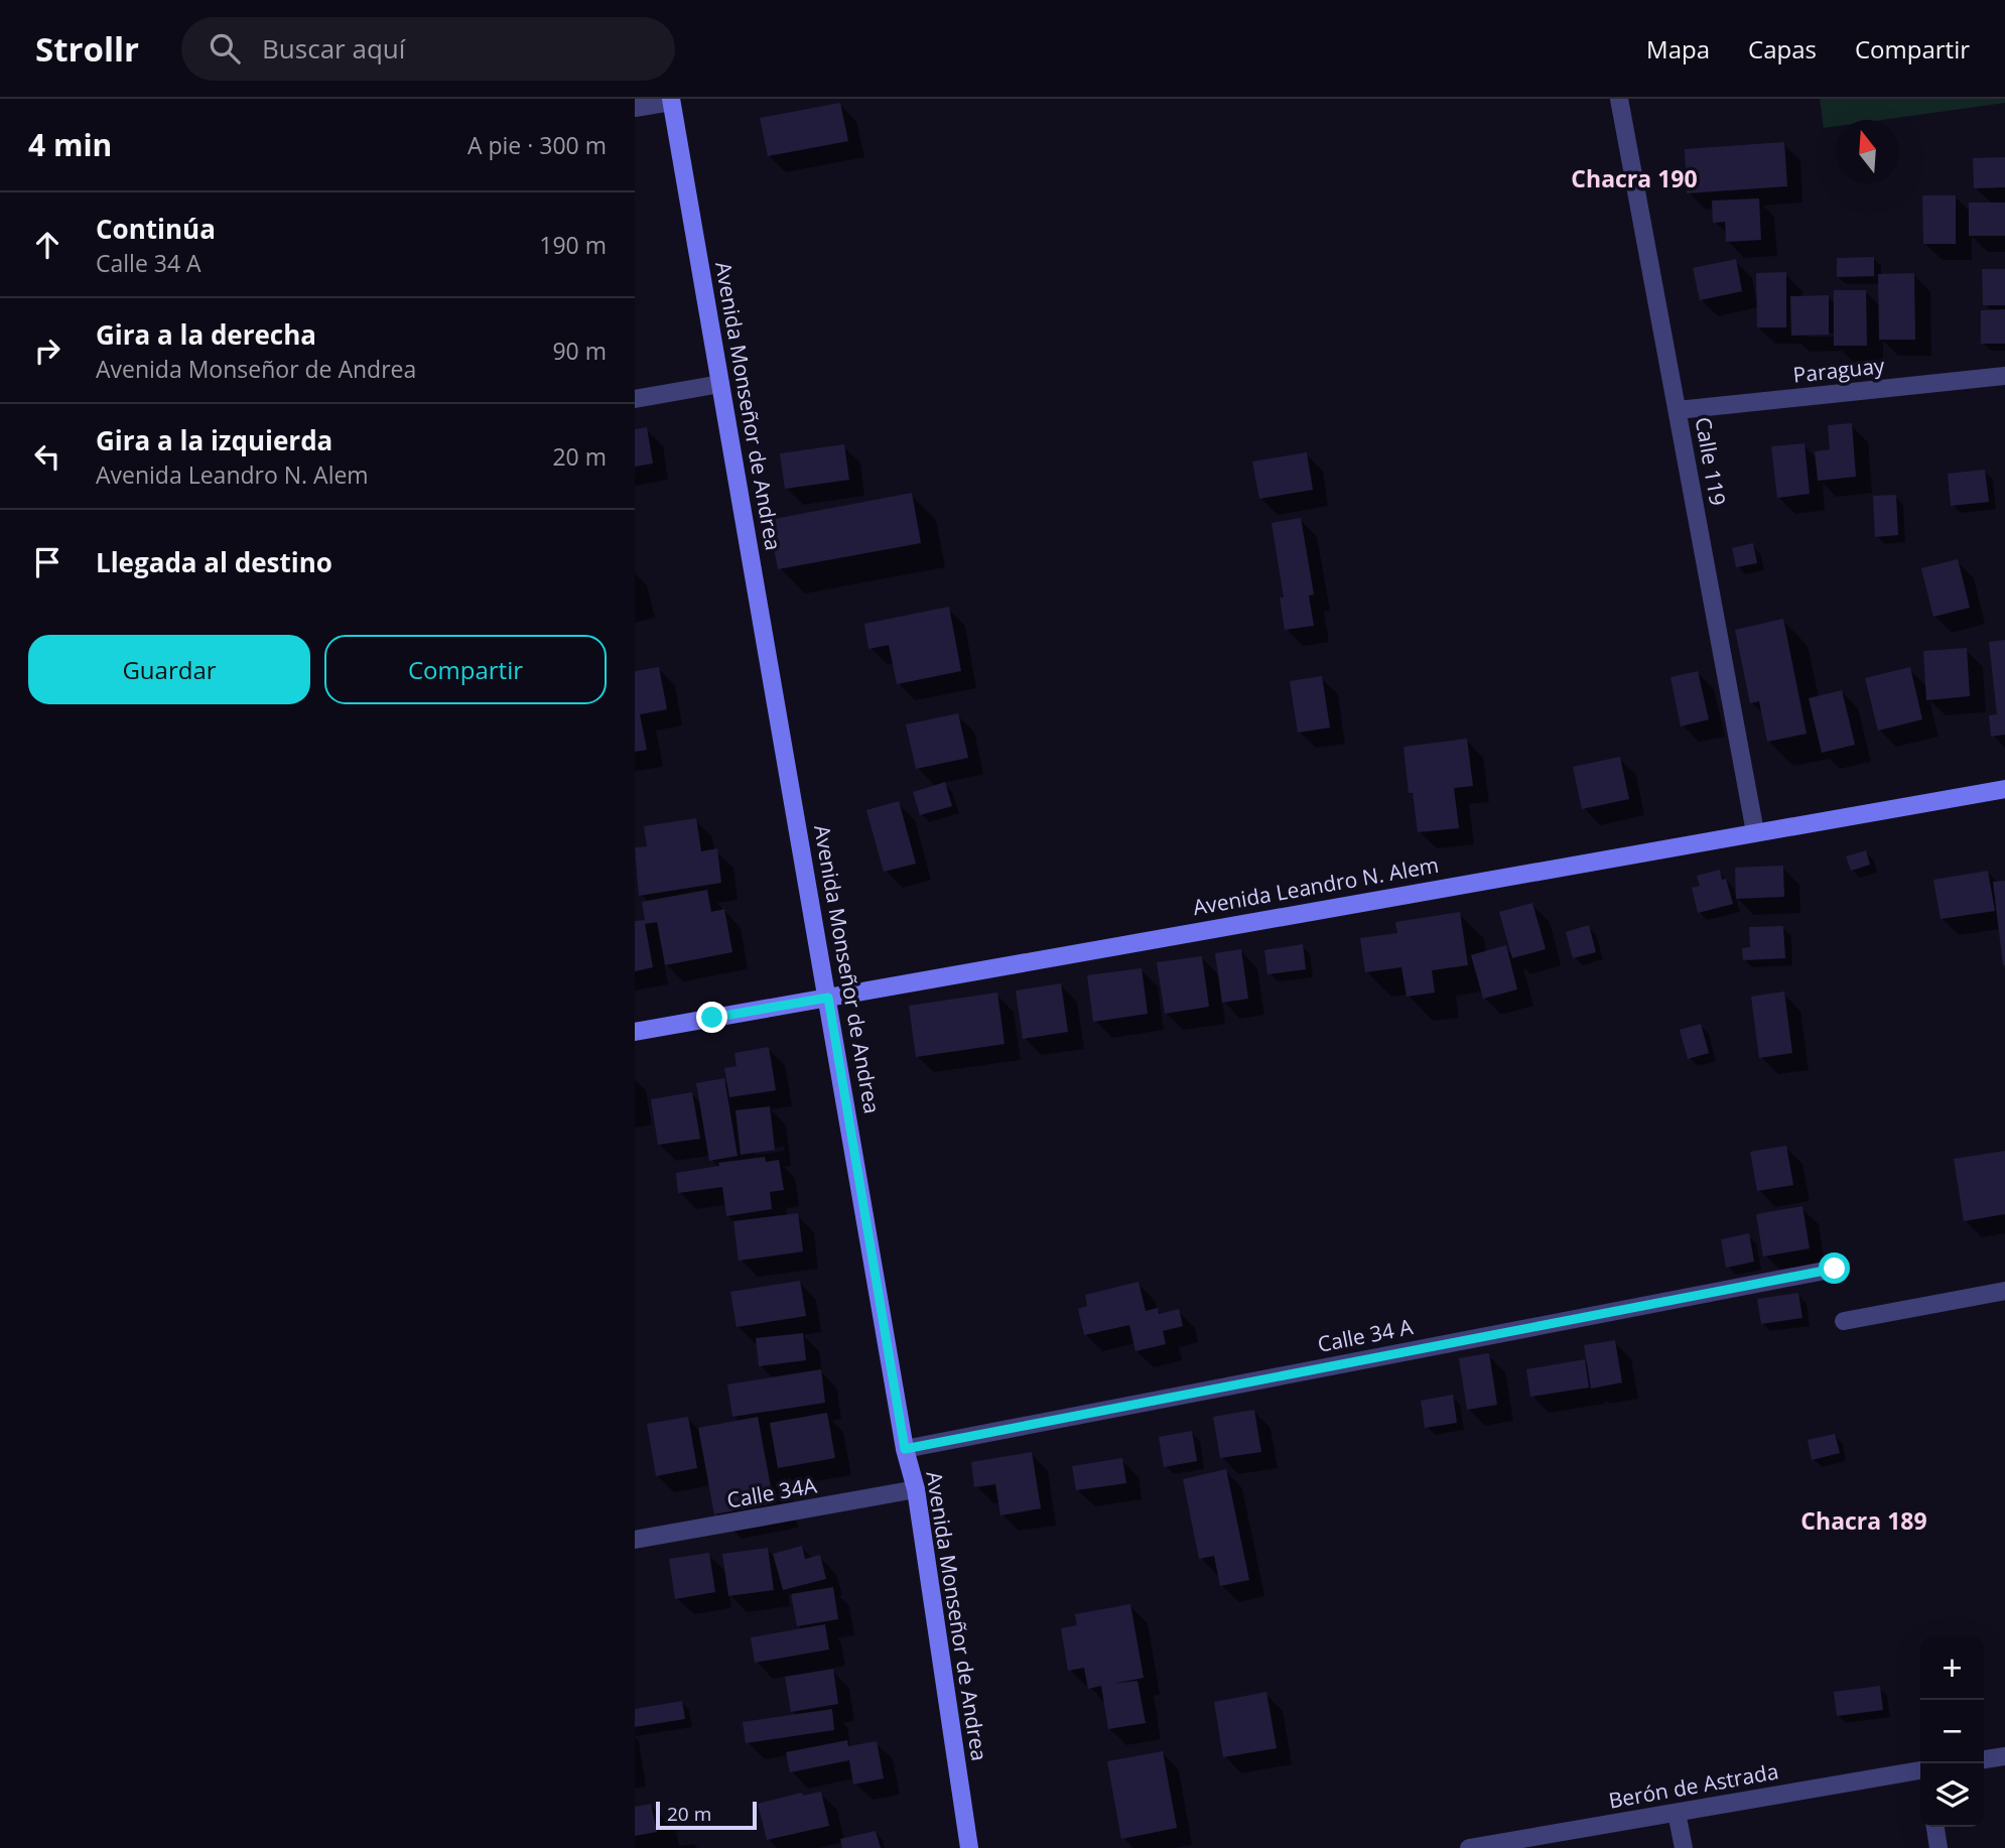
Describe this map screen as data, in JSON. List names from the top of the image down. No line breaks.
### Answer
{"streets":{"main road":["Avenida Monseñor de Andrea","Avenida Leandro N. Alem"],"street":["Paraguay","Calle 119","Calle 34 A","Calle 34A","Berón de Astrada"]},"crossings":[["Paraguay","Calle 119"],["Avenida Monseñor de Andrea","Avenida Leandro N. Alem"],["Avenida Monseñor de Andrea","Calle 34 A"],["Avenida Monseñor de Andrea","Calle 34A"],["Calle 119","Avenida Leandro N. Alem"]],"districts":["Chacra 190","Chacra 189"],"scale_bar":"20 m","north":"top","page":{"header":"Strollr","search":"Buscar aquí","nav":["Mapa","Capas","Compartir"],"heading":["4 min","A pie · 300 m"],"list":[["Continúa","Calle 34 A","190 m"],["Gira a la derecha","Avenida Monseñor de Andrea","90 m"],["Gira a la izquierda","Avenida Leandro N. Alem","20 m"],"Llegada al destino"],"buttons":["Guardar","Compartir"],"map_buttons":["+","−"],"scale":"20 m"}}
